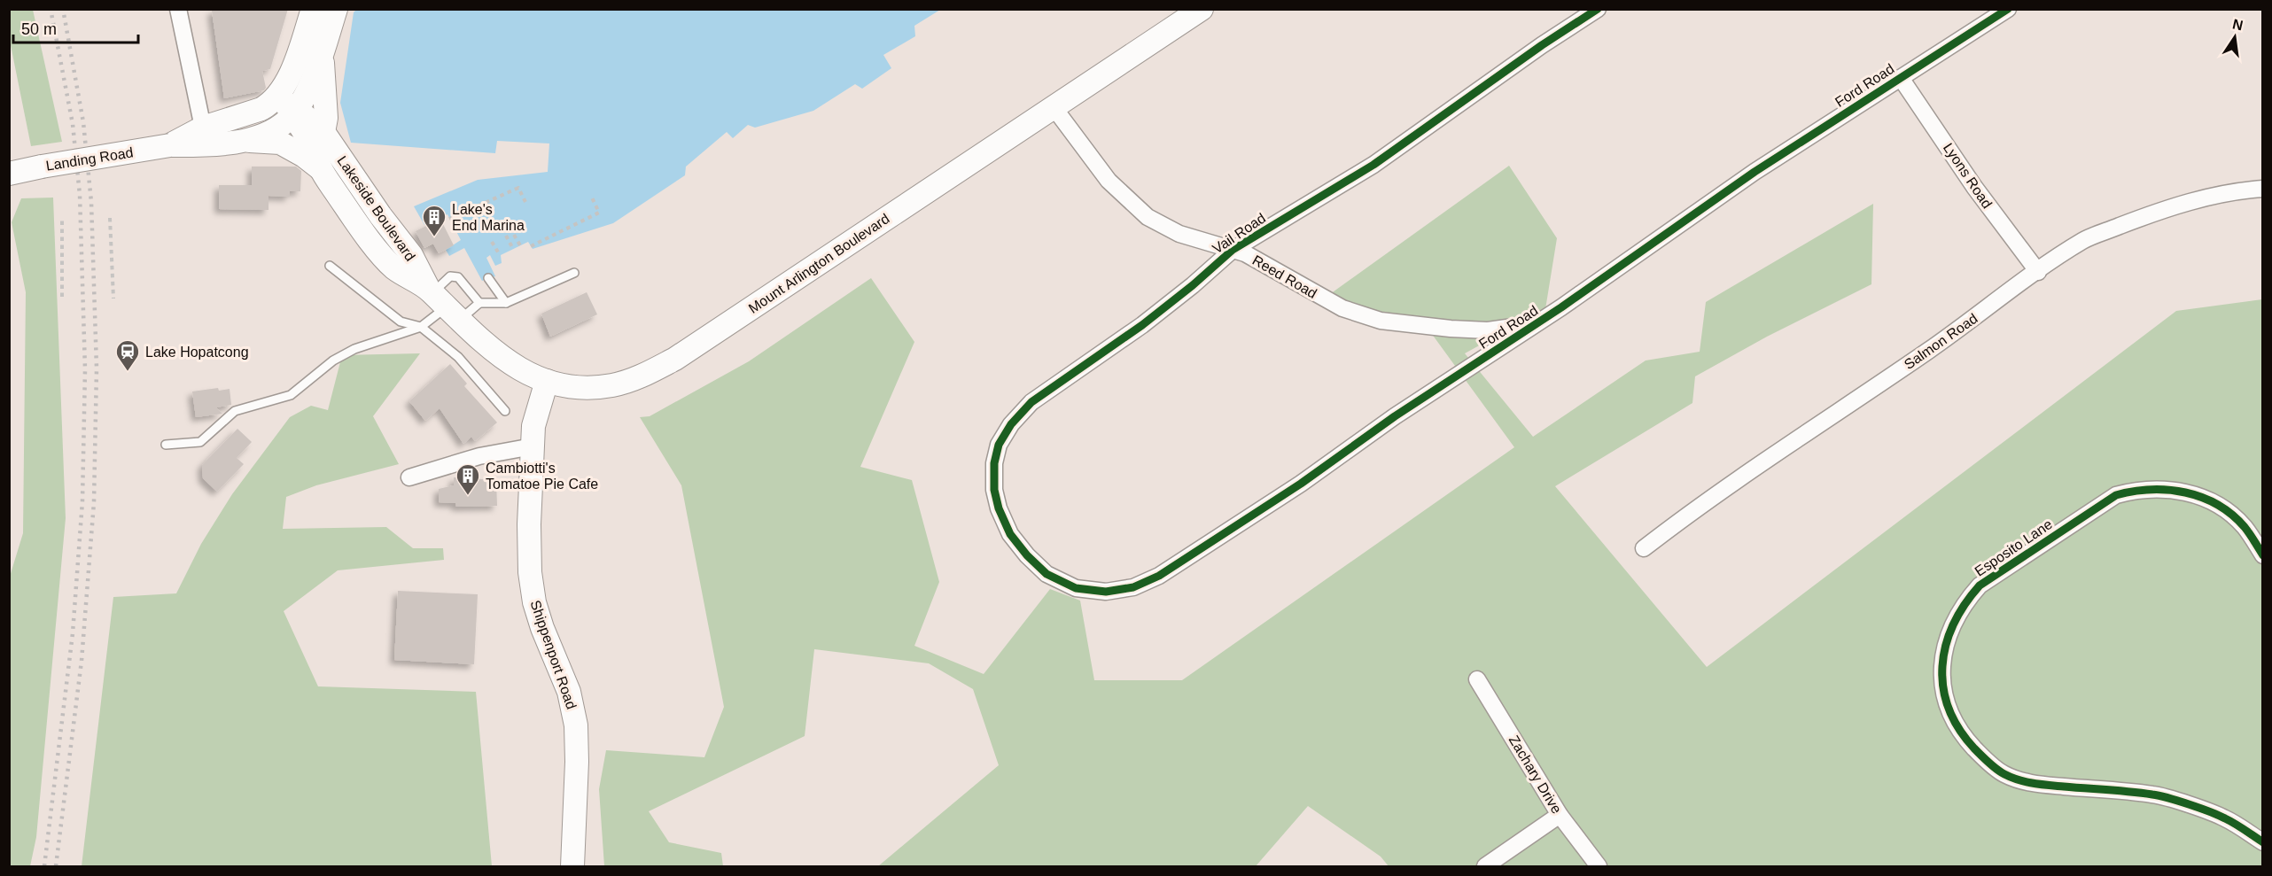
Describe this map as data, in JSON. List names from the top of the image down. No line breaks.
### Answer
{"streets":{"main road":["Landing Road","Lakeside Boulevard","Mount Arlington Boulevard","Shippenport Road"],"street":["Ford Road","Lyons Road","Vail Road","Reed Road","Salmon Road","Esposito Lane","Zachary Drive"]},"crossings":[["Ford Road","Lyons Road"],["Ford Road","Vail Road"],["Ford Road","Reed Road"],["Landing Road","Lakeside Boulevard"],["Lyons Road","Salmon Road"],["Lakeside Boulevard","Mount Arlington Boulevard"],["Vail Road","Reed Road"],["Mount Arlington Boulevard","Reed Road"],["Mount Arlington Boulevard","Shippenport Road"]],"places":{"building":["Lake's End Marina","Cambiotti's Tomatoe Pie Cafe"],"station":["Lake Hopatcong"]},"scale_bar":"50 m","north":"top"}
